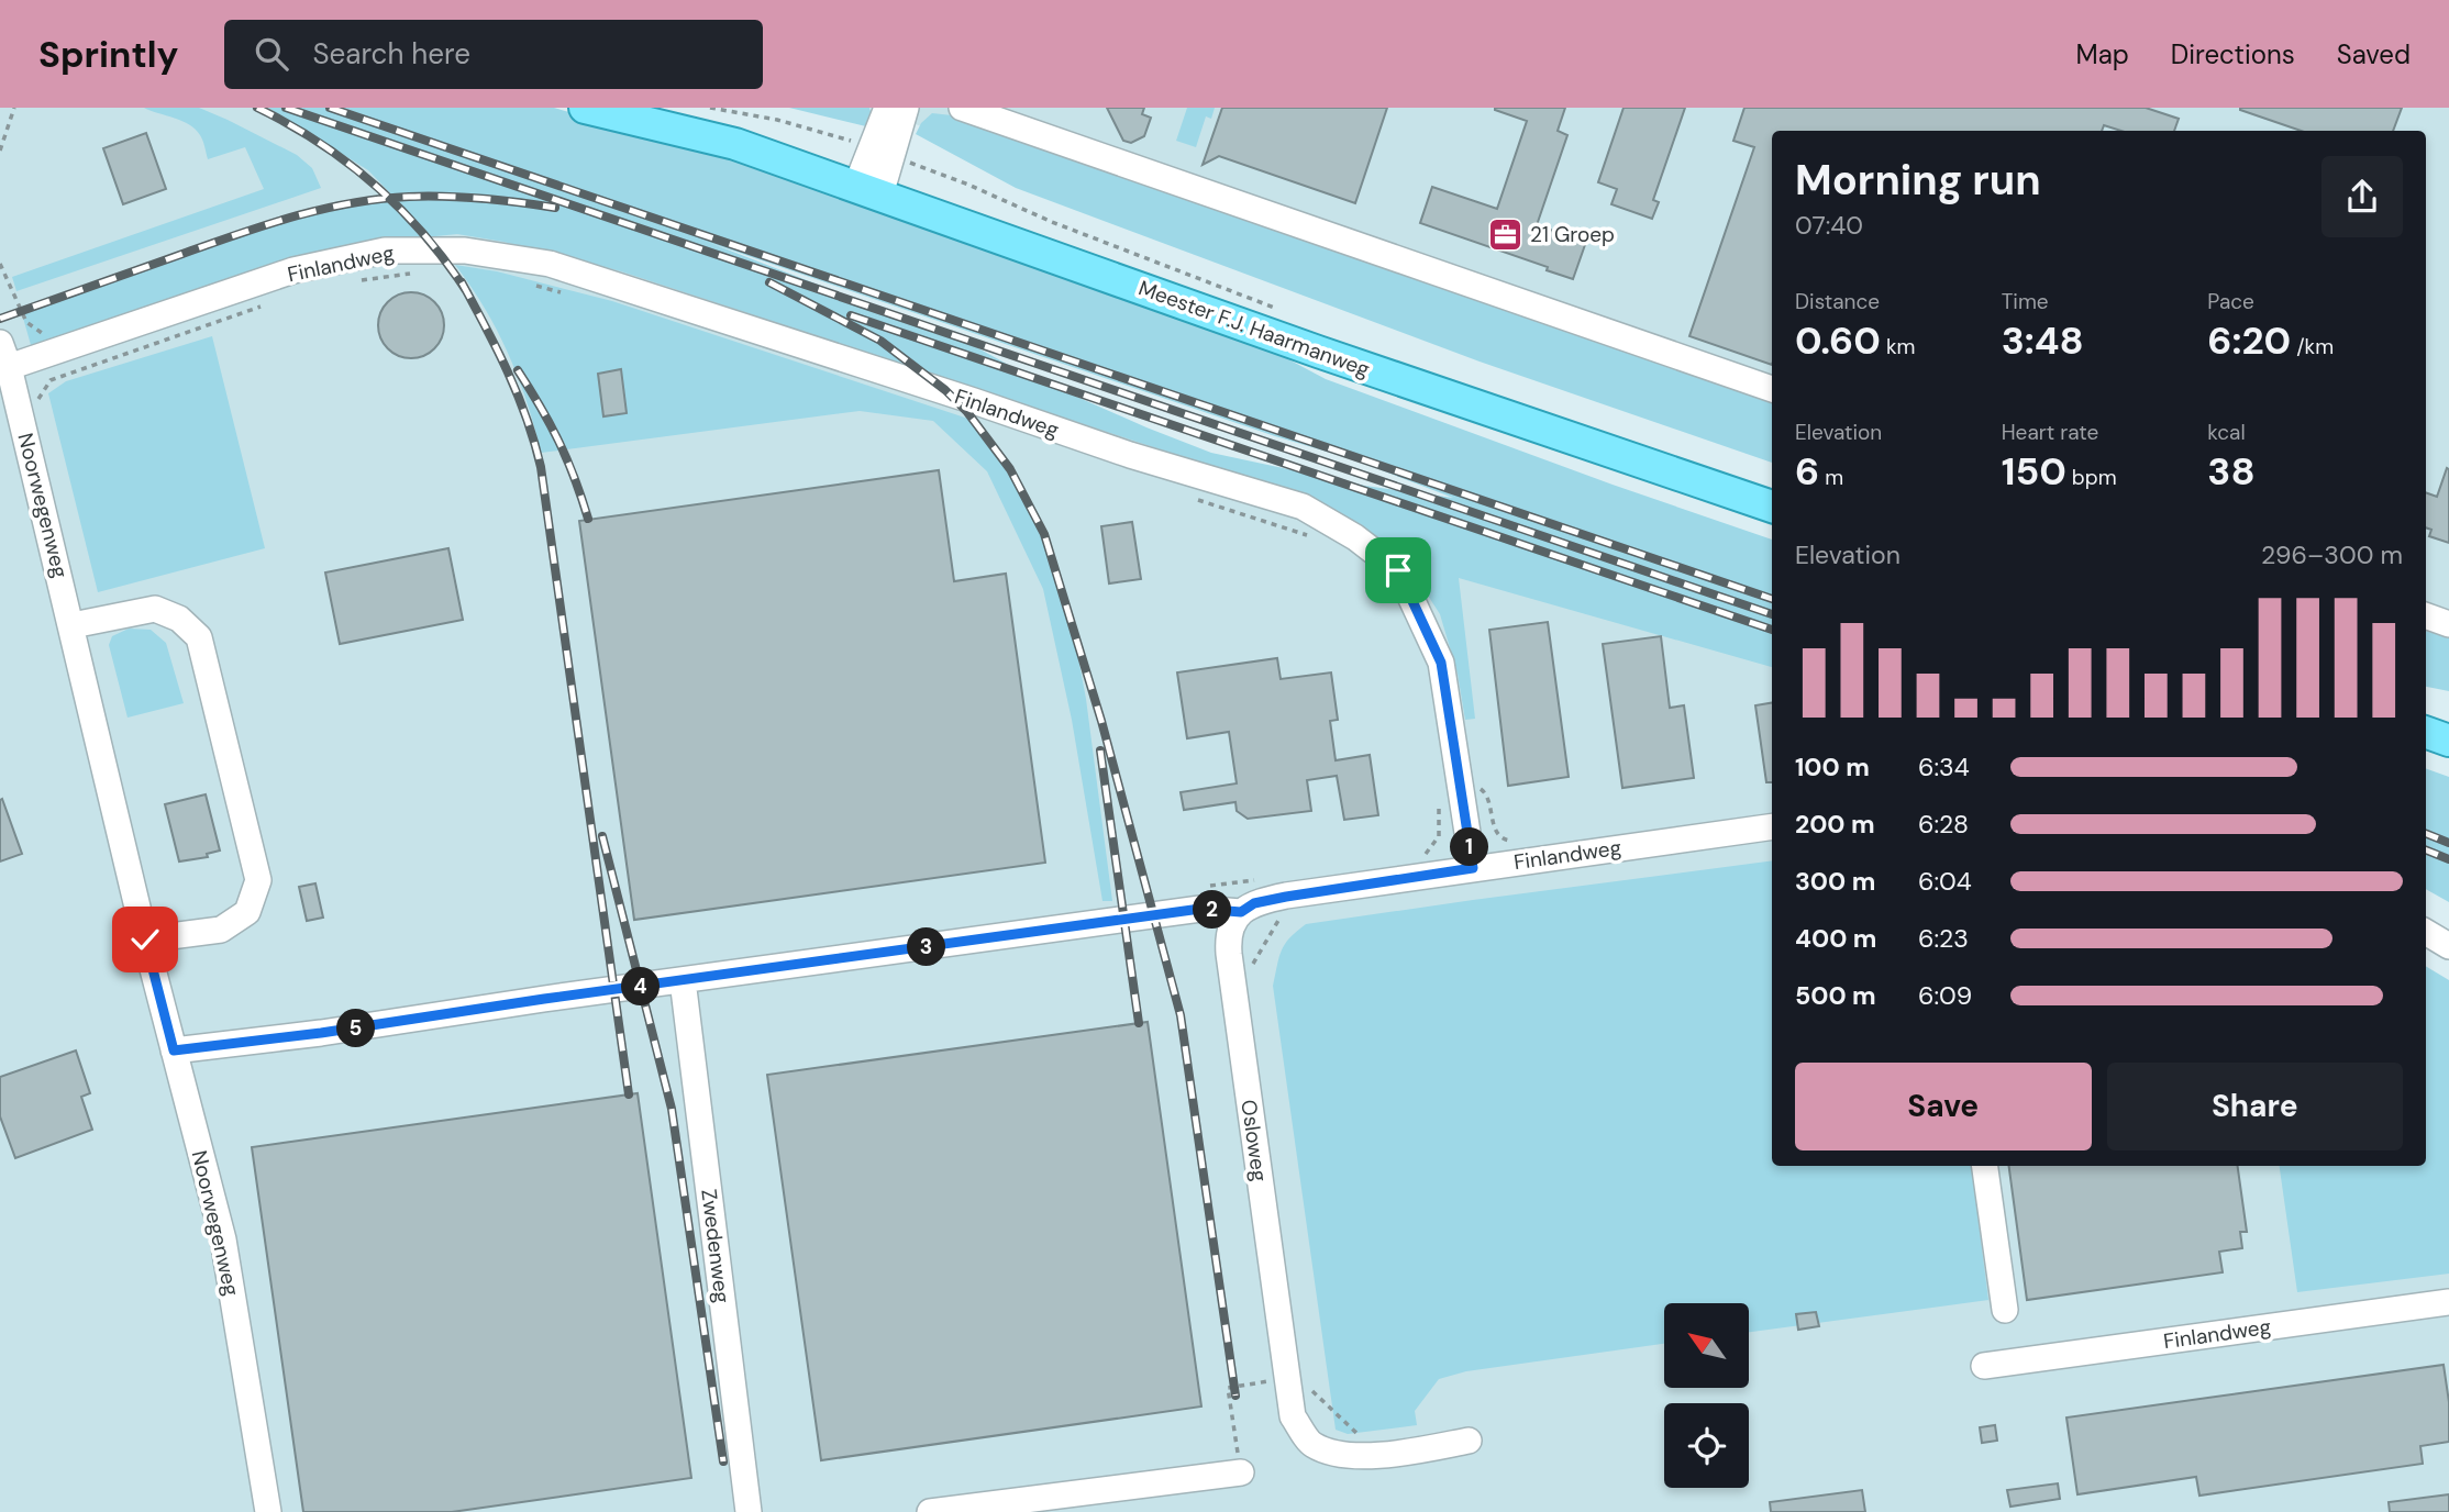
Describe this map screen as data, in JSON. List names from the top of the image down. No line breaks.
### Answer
{"streets":{"main road":["Meester F.J. Haarmanweg"],"street":["Finlandweg","Noorwegenweg","Osloweg","Zwedenweg"]},"crossings":[["Finlandweg","Noorwegenweg"]],"places":{"office":["21 Groep"]},"north":"top left","page":{"header":"Sprintly","search":"Search here","nav":["Map","Directions","Saved"],"heading":["Morning run","07:40"],"stats":[["Distance","0.60 km"],["Time","3:48"],["Pace","6:20 /km"],["Elevation","6 m"],["Heart rate","150 bpm"],["kcal","38"]],"chart":["Elevation","296–300 m"],"list":[{"name":"100 m","note":"6:34"},{"name":"200 m","note":"6:28"},{"name":"300 m","note":"6:04"},{"name":"400 m","note":"6:23"},{"name":"500 m","note":"6:09"}],"pins":["1","2","3","4","5"],"buttons":["Save","Share"]}}
